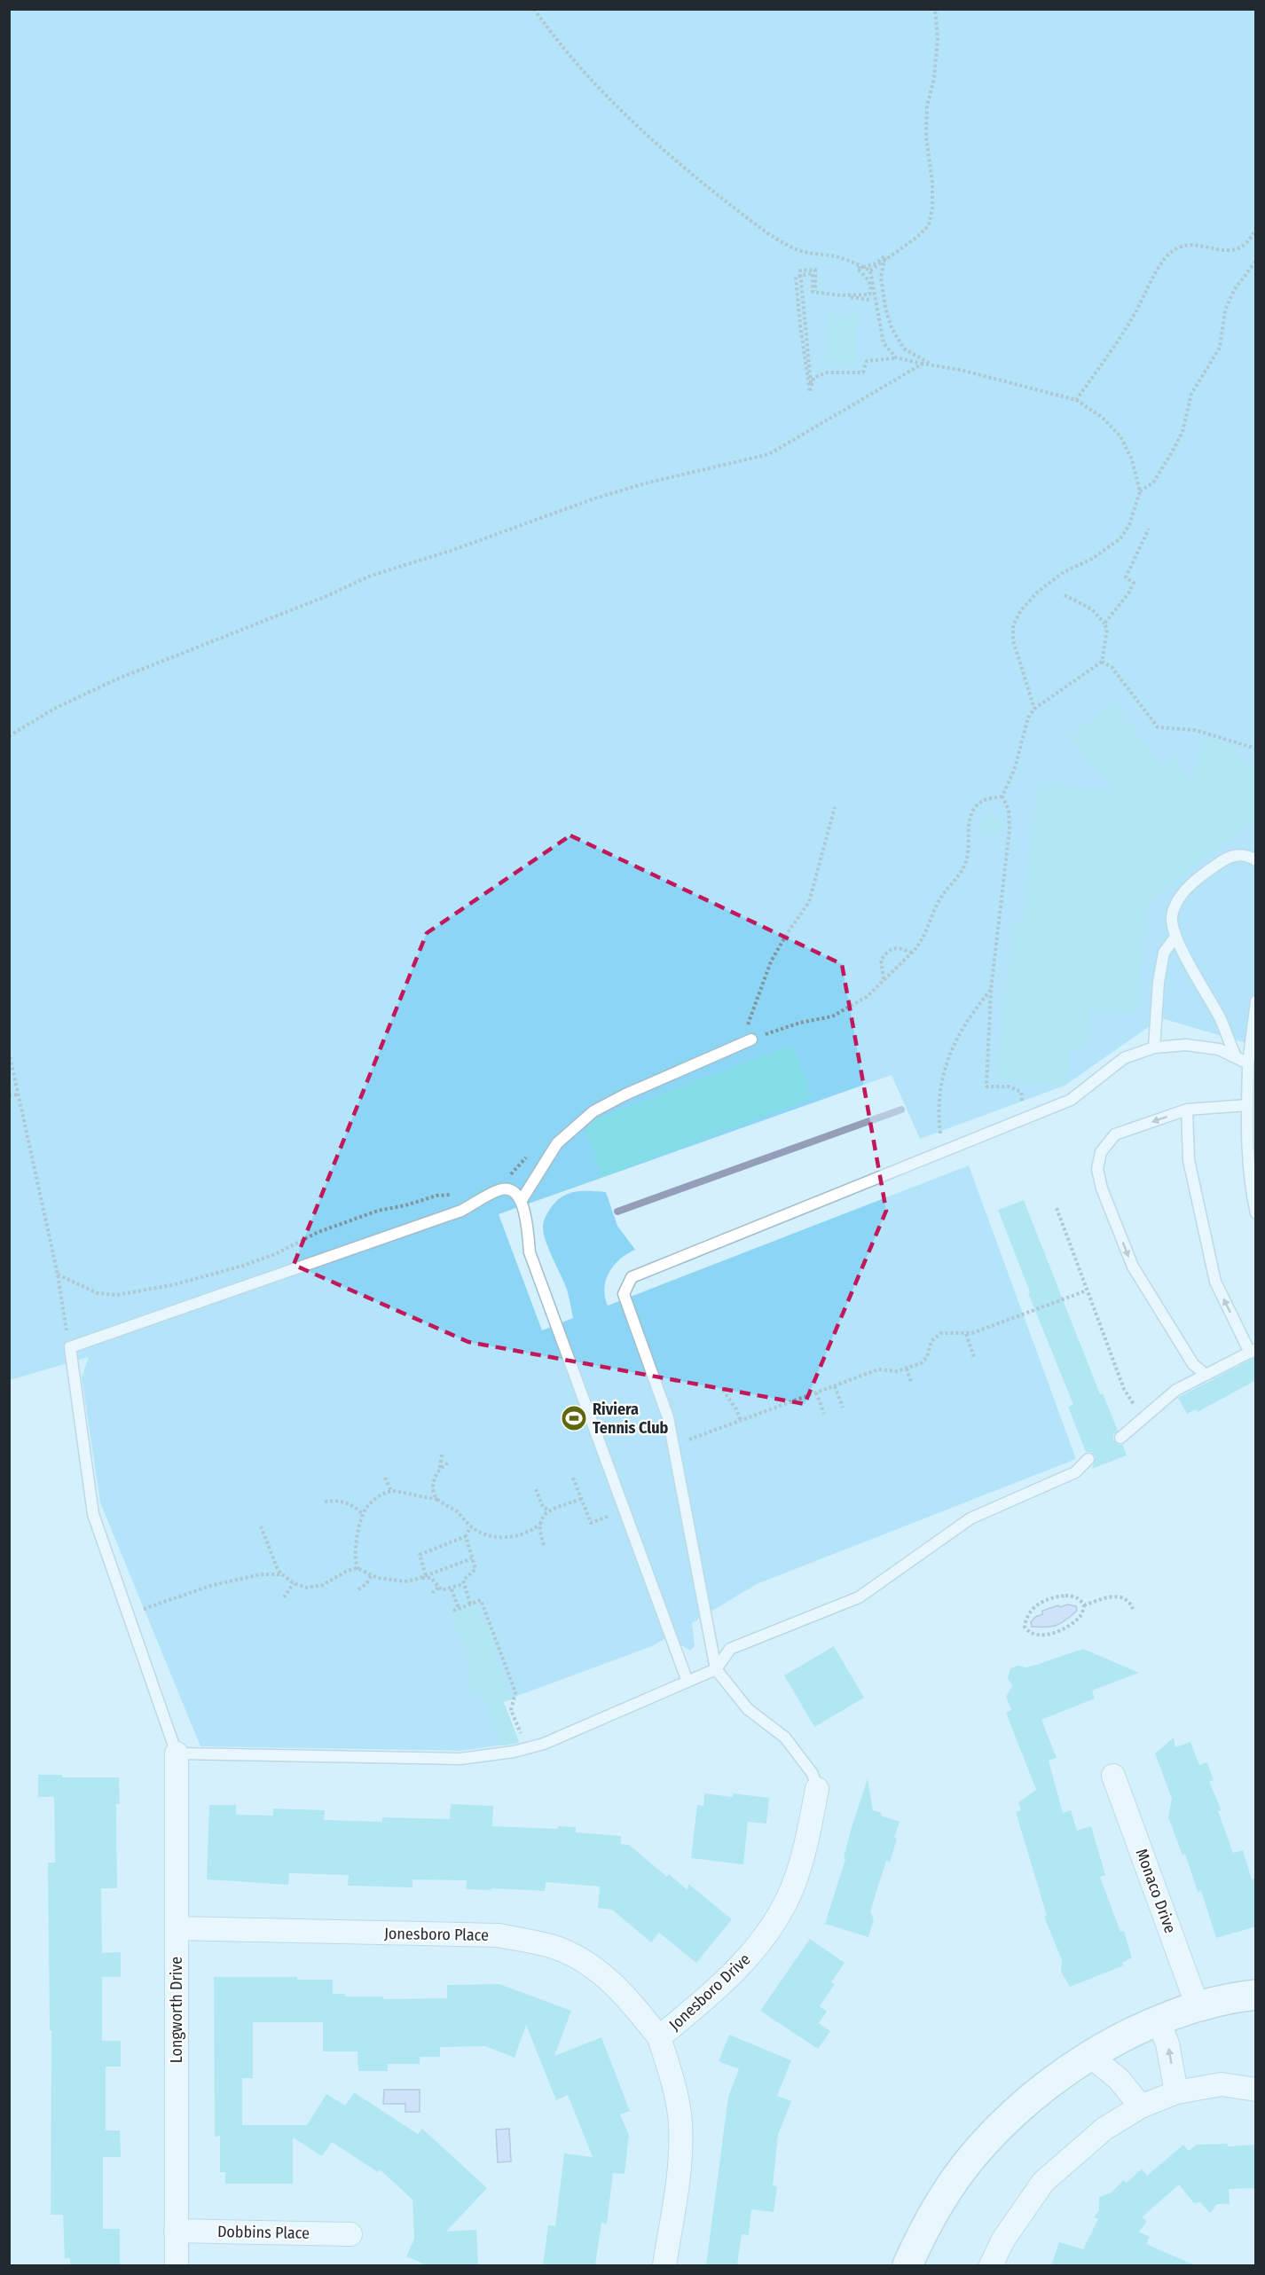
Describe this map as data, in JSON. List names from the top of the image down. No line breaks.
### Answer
{"streets":{"street":["Monaco Drive","Jonesboro Place","Jonesboro Drive","Longworth Drive","Dobbins Place"]},"crossings":[["Jonesboro Place","Jonesboro Drive"],["Jonesboro Place","Longworth Drive"],["Longworth Drive","Dobbins Place"]],"places":{"sports":["Riviera Tennis Club"]}}
